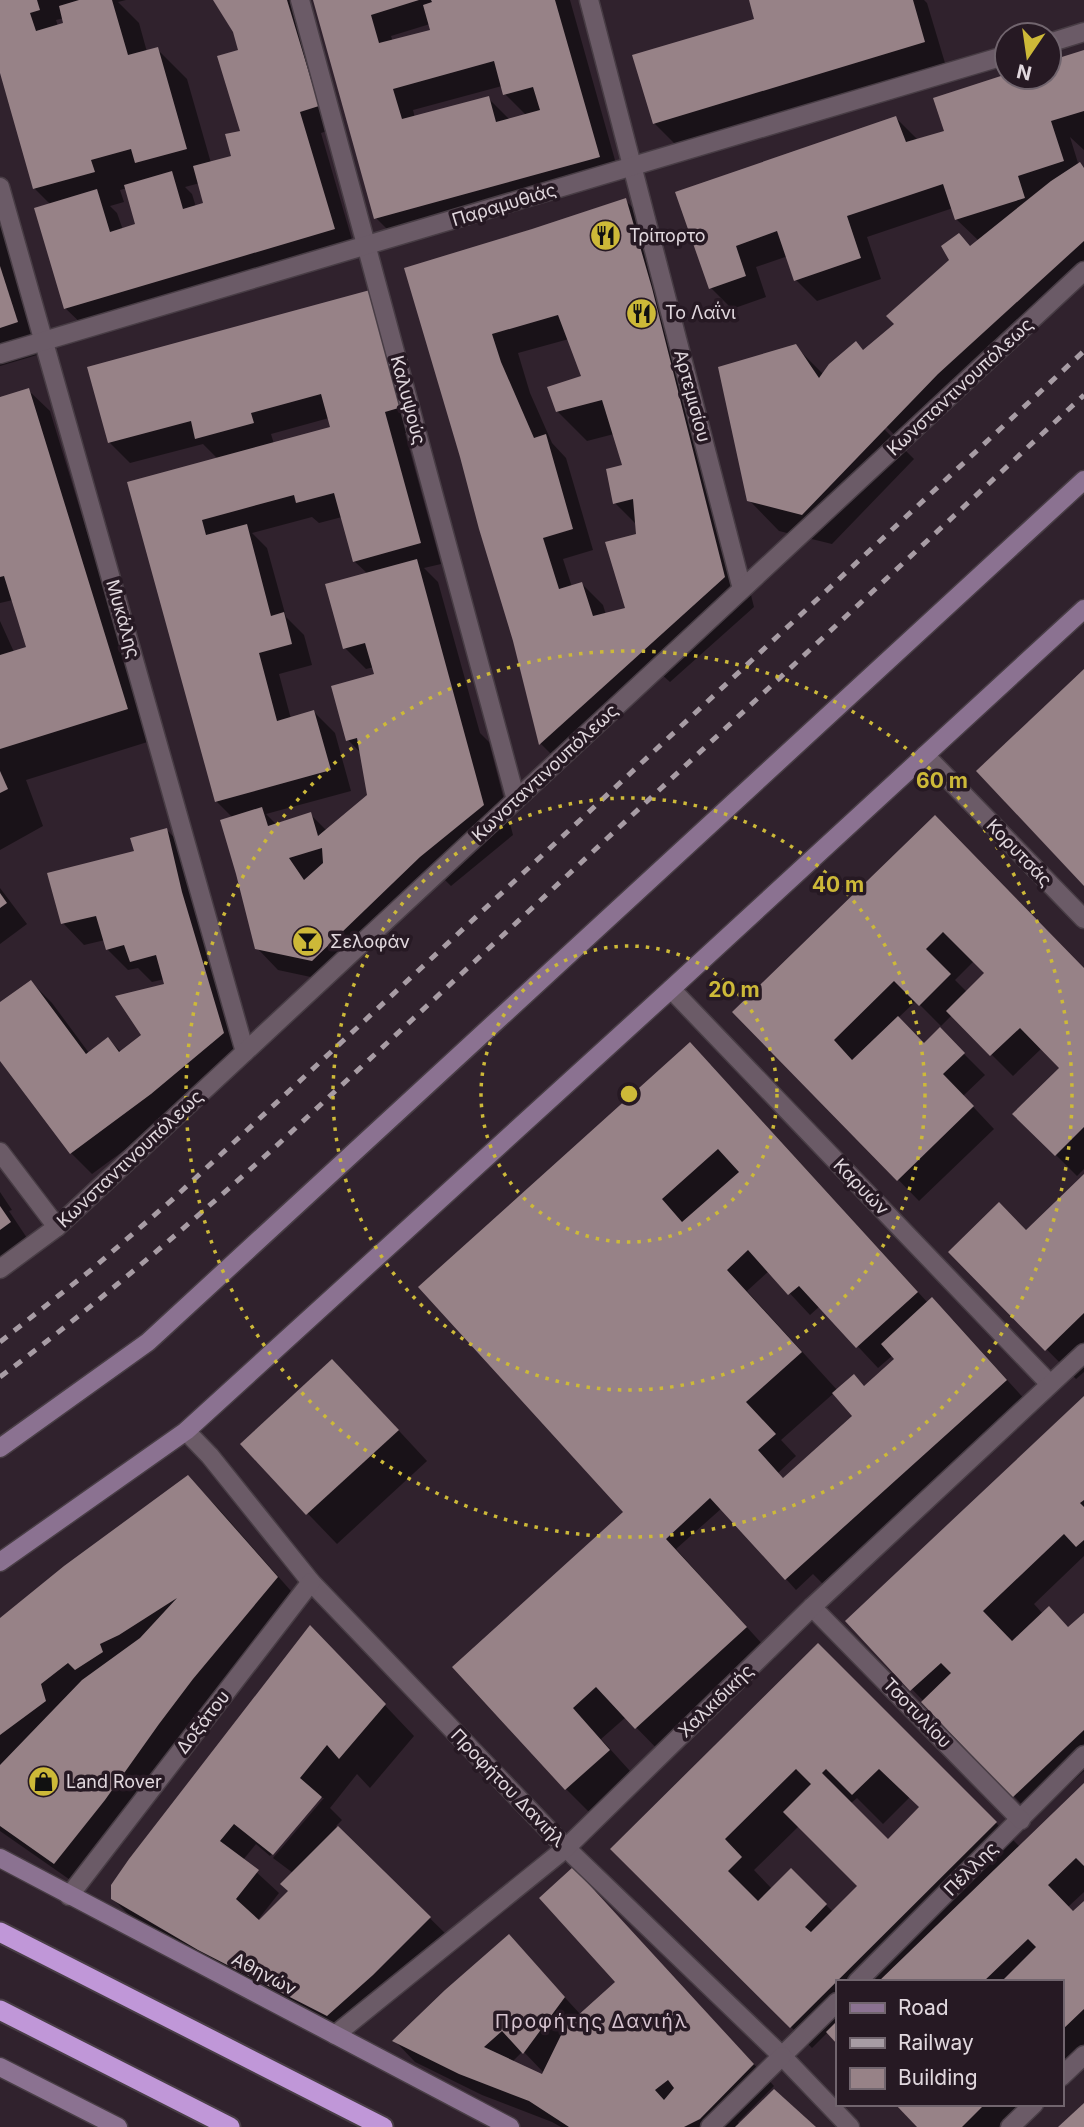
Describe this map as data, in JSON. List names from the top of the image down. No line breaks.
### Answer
{"streets":{"main road":["Αθηνών"],"street":["Παραμυθιάς","Κωνσταντινουπόλεως","Αρτεμισίου","Καλυψούς","Μυκάλης","Κορυτσάς","Καρυών","Χαλκιδικής","Τσοτυλίου","Δοξάτου","Προφήτου Δανιήλ","Πέλλης"]},"crossings":[["Παραμυθιάς","Αρτεμισίου"],["Παραμυθιάς","Καλυψούς"],["Παραμυθιάς","Μυκάλης"],["Κωνσταντινουπόλεως","Αρτεμισίου"],["Κωνσταντινουπόλεως","Καλυψούς"],["Κωνσταντινουπόλεως","Μυκάλης"],["Καρυών","Χαλκιδικής"],["Χαλκιδικής","Τσοτυλίου"],["Χαλκιδικής","Προφήτου Δανιήλ"],["Χαλκιδικής","Αθηνών"],["Τσοτυλίου","Πέλλης"],["Δοξάτου","Προφήτου Δανιήλ"],["Δοξάτου","Αθηνών"]],"districts":["Προφήτης Δανιήλ"],"places":{"restaurant":["Τρίπορτο","Το Λαΐνι"],"bar":["Σελοφάν"],"shop":["Land Rover"]},"legend":["Road","Railway","Building"],"north":"bottom","rings":["60 m","40 m","20 m"]}
